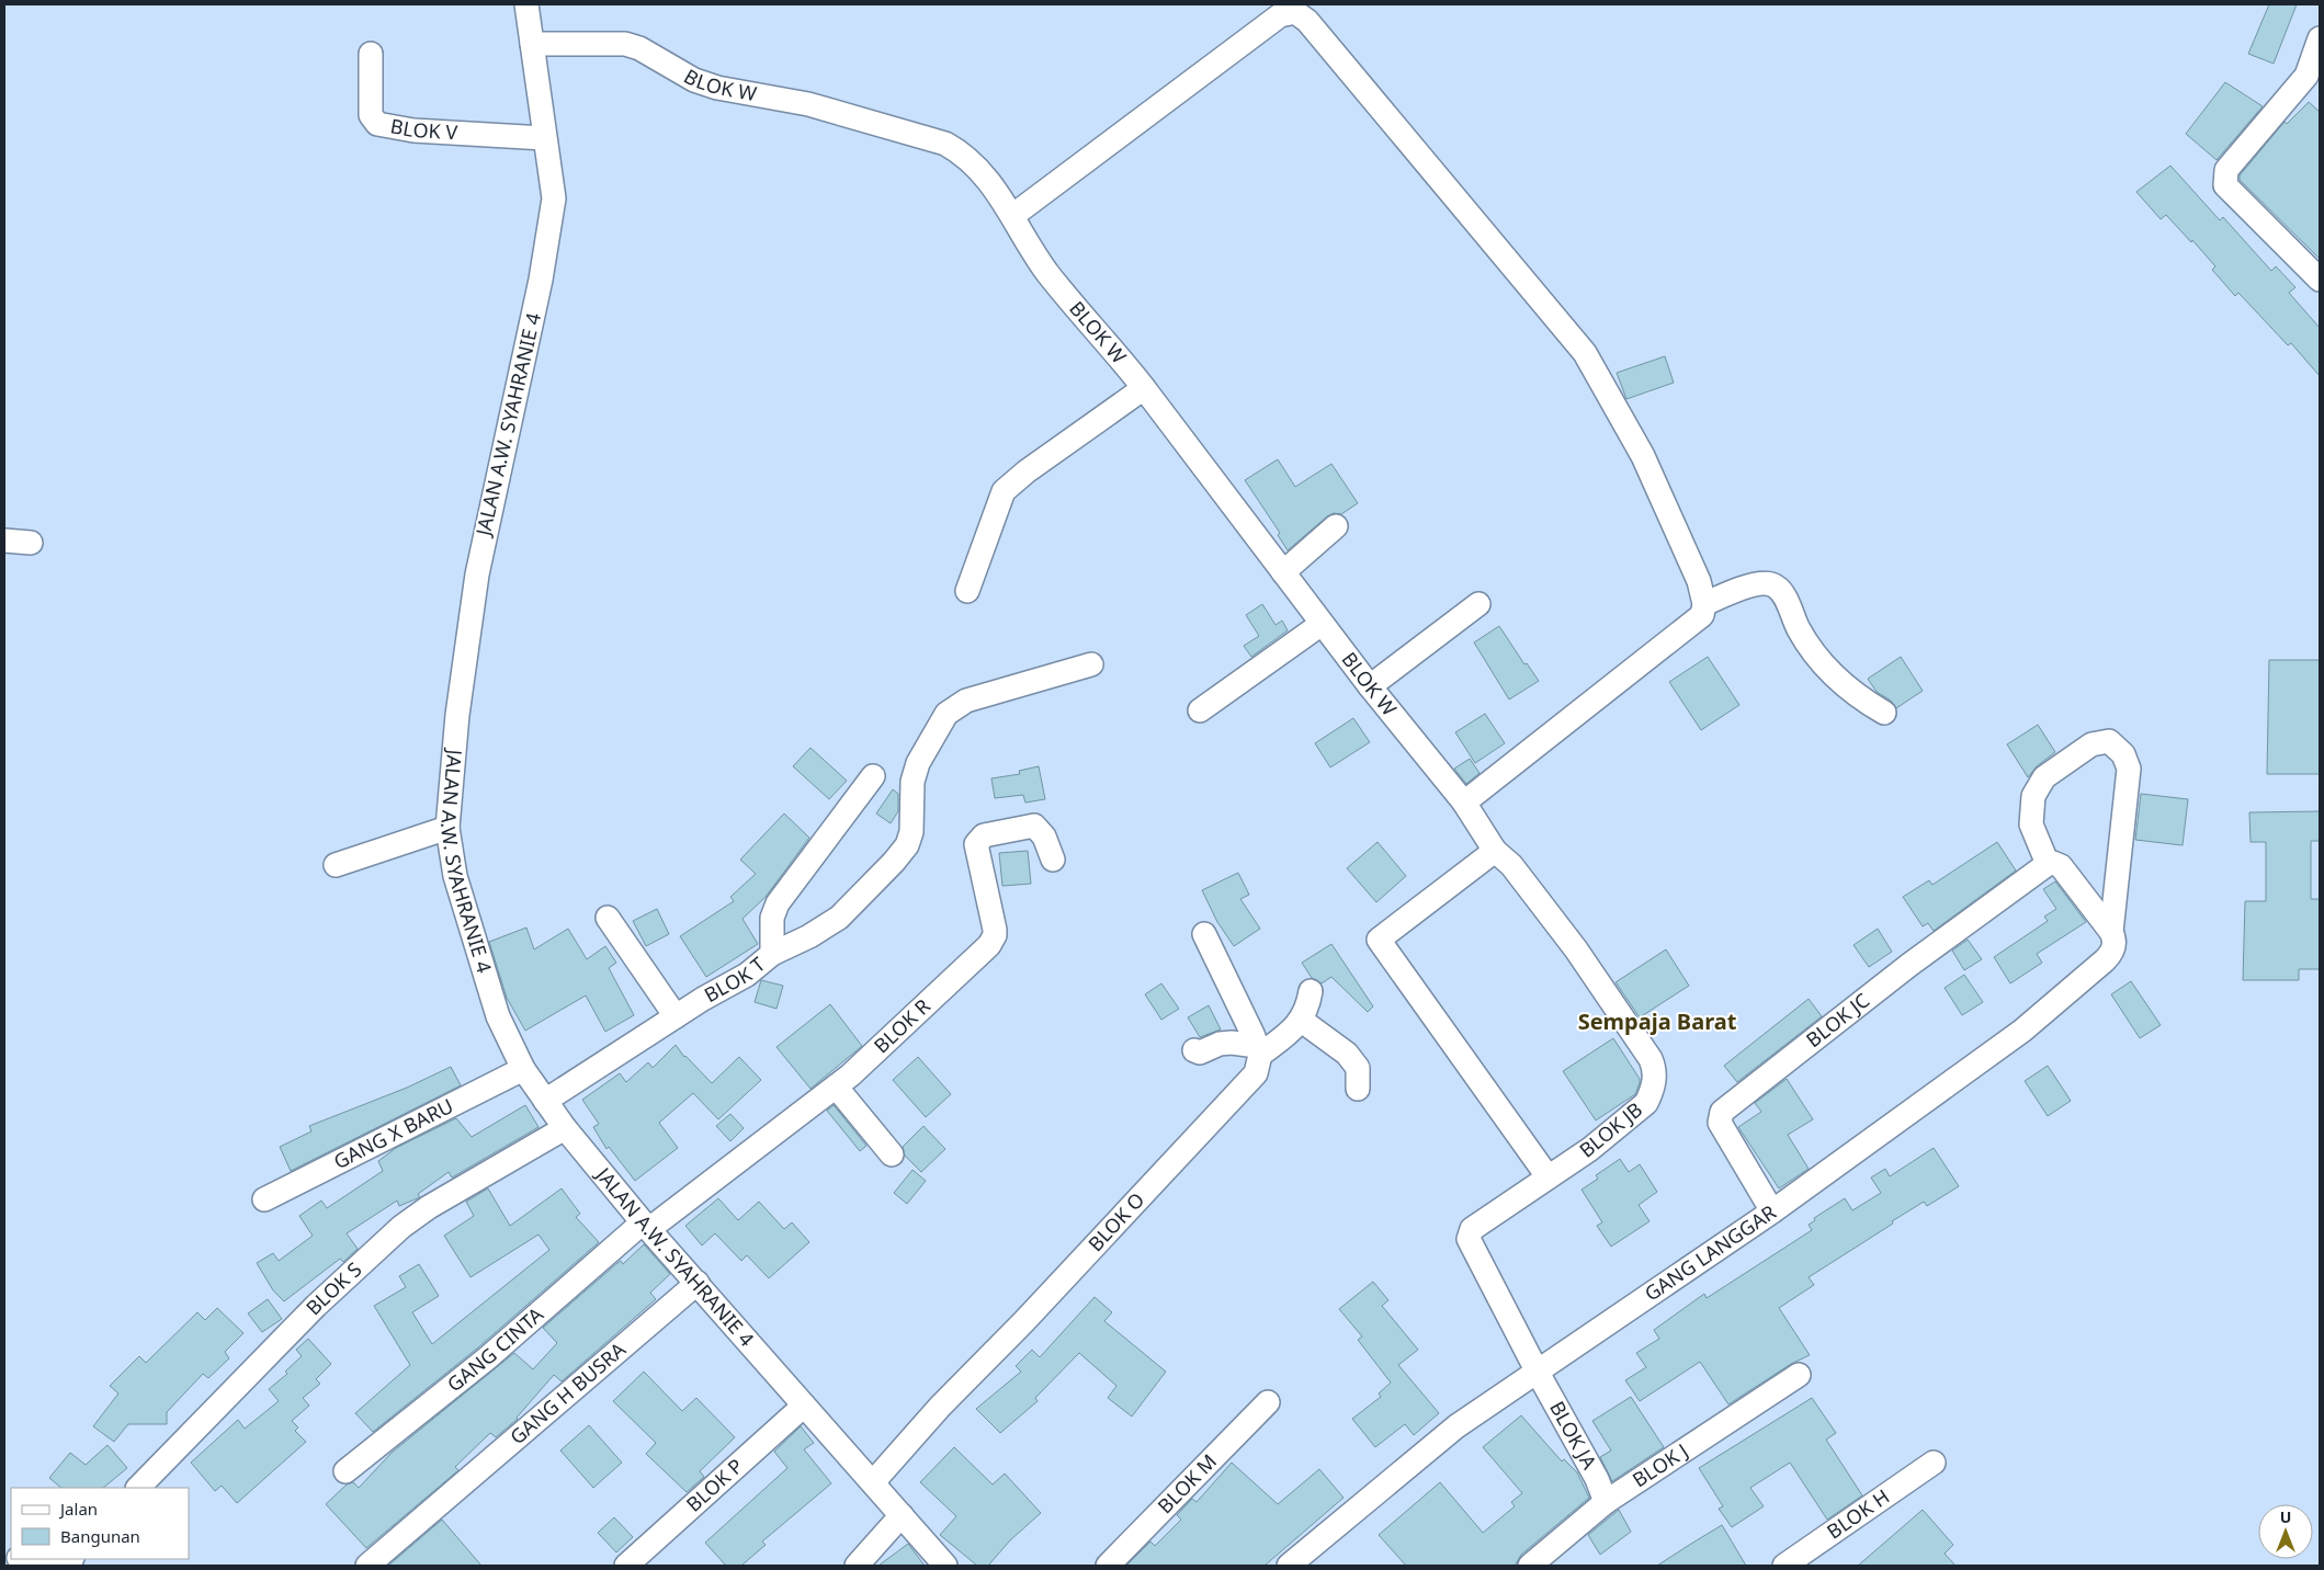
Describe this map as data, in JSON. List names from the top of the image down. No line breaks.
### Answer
{"streets":{"street":["BLOK W","BLOK V","JALAN A.W. SYAHRANIE 4","BLOK T","BLOK JC","BLOK R","BLOK JB","GANG X BARU","BLOK O","GANG LANGGAR","BLOK S","GANG CINTA","GANG H BUSRA","BLOK JA","BLOK J","BLOK M","BLOK P","BLOK H"]},"crossings":[["BLOK W","JALAN A.W. SYAHRANIE 4"],["BLOK W","BLOK JB"],["BLOK V","JALAN A.W. SYAHRANIE 4"],["JALAN A.W. SYAHRANIE 4","BLOK T"],["JALAN A.W. SYAHRANIE 4","BLOK R"],["JALAN A.W. SYAHRANIE 4","GANG X BARU"],["JALAN A.W. SYAHRANIE 4","BLOK O"],["JALAN A.W. SYAHRANIE 4","BLOK S"],["JALAN A.W. SYAHRANIE 4","GANG CINTA"],["JALAN A.W. SYAHRANIE 4","GANG H BUSRA"],["JALAN A.W. SYAHRANIE 4","BLOK P"],["BLOK JC","GANG LANGGAR"],["BLOK R","GANG CINTA"],["BLOK JB","GANG LANGGAR"],["BLOK JB","BLOK JA"],["GANG LANGGAR","BLOK JA"],["BLOK JA","BLOK J"]],"districts":["Sempaja Barat"],"legend":["Jalan","Bangunan"],"north":"top"}
